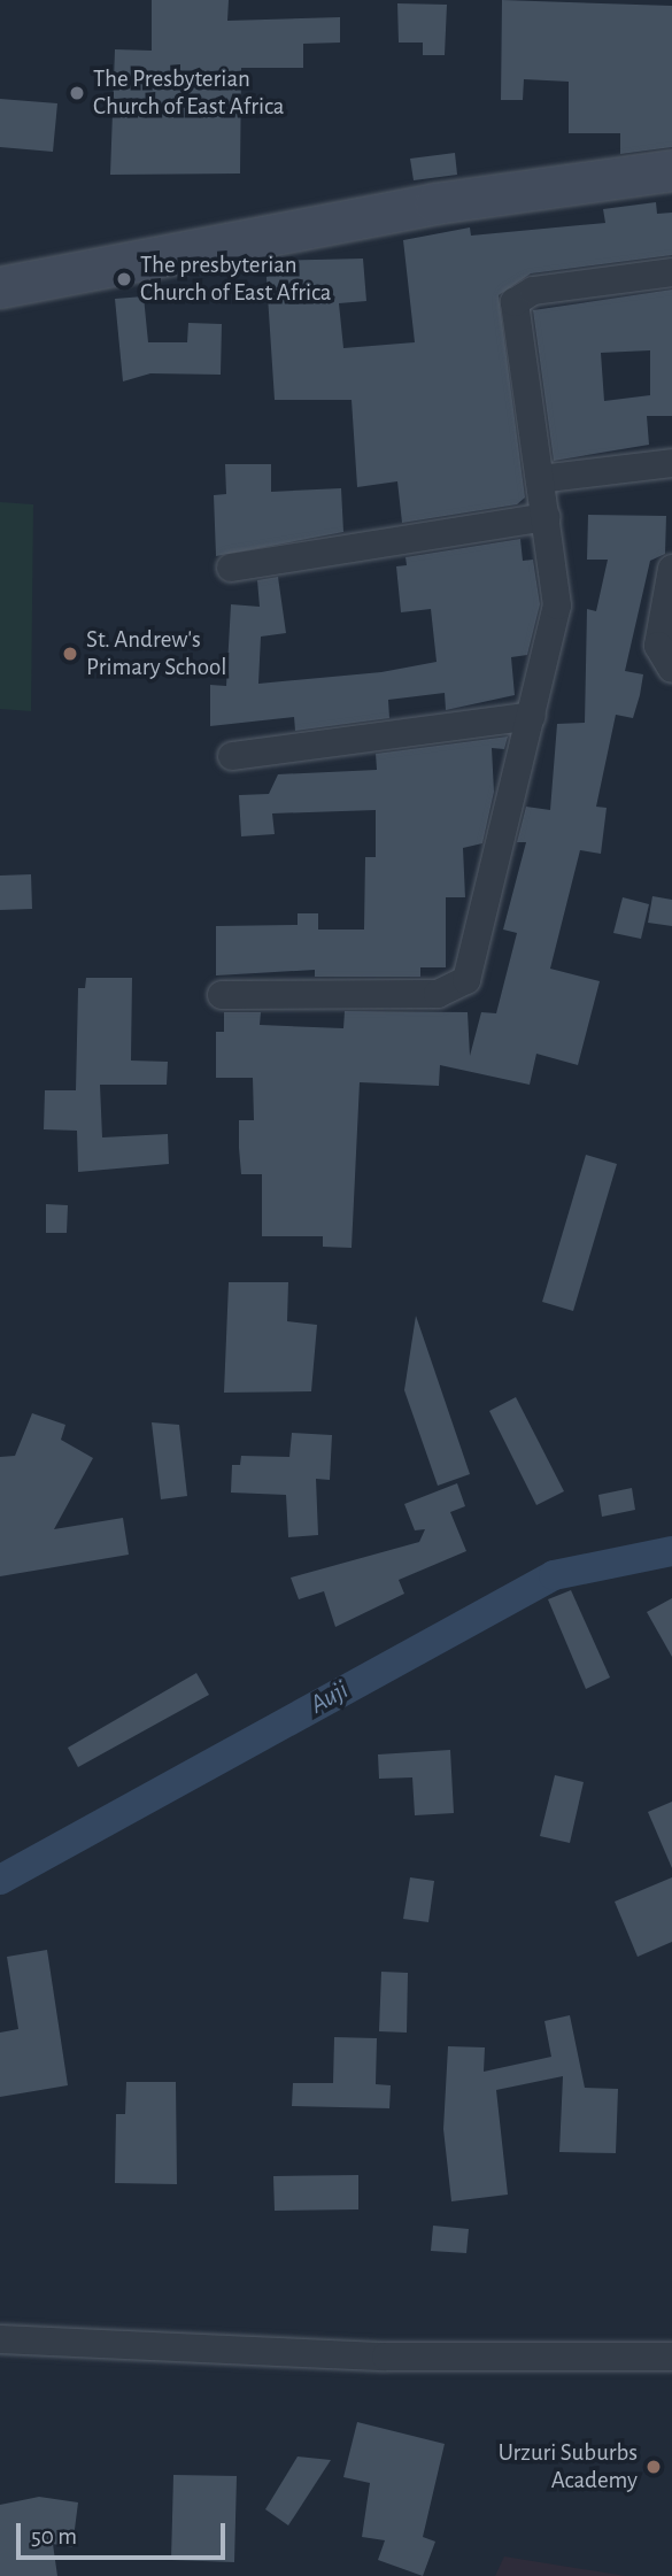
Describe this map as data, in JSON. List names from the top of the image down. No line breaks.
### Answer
{"water":["Auji"],"places":["The Presbyterian Church of East Africa","The presbyterian Church of East Africa","St. Andrew's Primary School","Urzuri Suburbs Academy"],"scale_bar":"50 m"}
